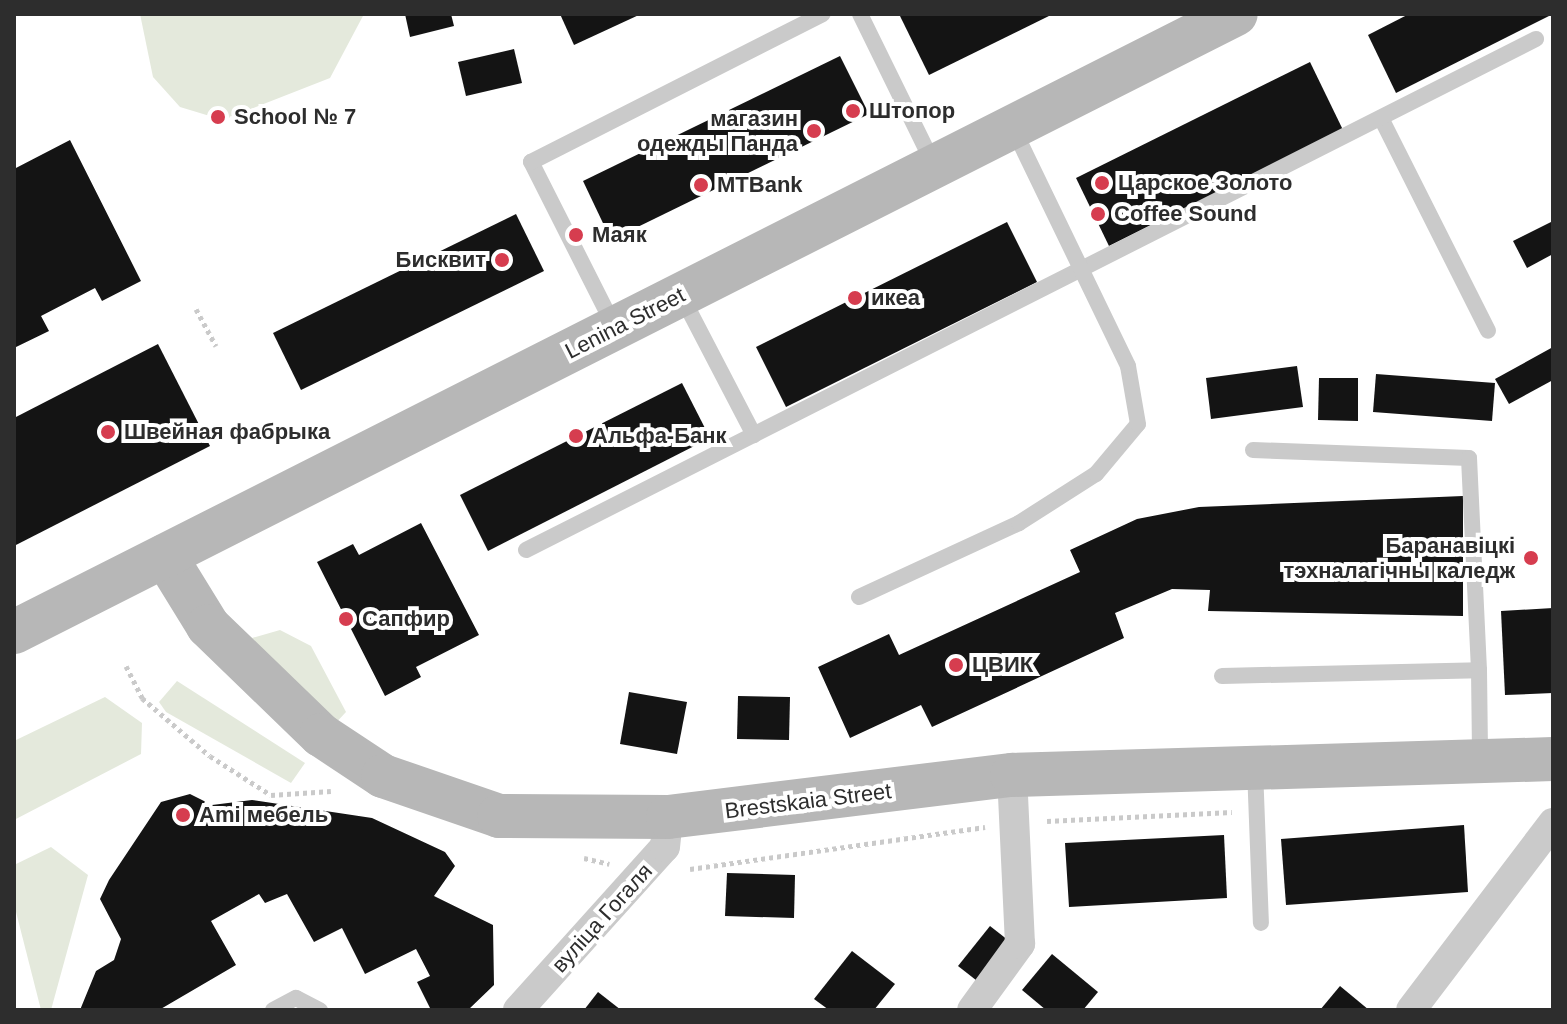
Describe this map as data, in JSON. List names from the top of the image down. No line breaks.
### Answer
{"streets":{"main road":["Lenina Street","Brestskaia Street"],"street":["вуліца Гогаля"]},"crossings":[["Lenina Street","Brestskaia Street"],["Brestskaia Street","вуліца Гогаля"]],"places":["Штопор","School № 7","магазин одежды Панда","Царское Золото","MTBank","Coffee Sound","Маяк","Бисквит","икеа","Швейная фабрыка","Альфа-Банк","Баранавіцкі тэхналагічны каледж","Сапфир","ЦВИК","Аmi мебель"]}
